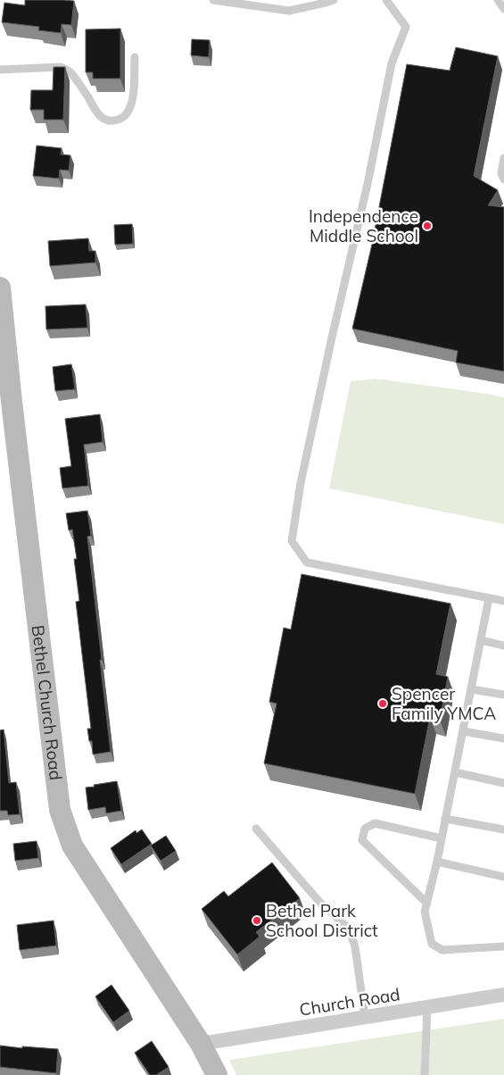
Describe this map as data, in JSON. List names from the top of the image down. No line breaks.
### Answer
{"streets":{"street":["Bethel Church Road","Church Road"]},"crossings":[["Bethel Church Road","Church Road"]],"places":["Independence Middle School","Spencer Family YMCA","Bethel Park School District"]}
